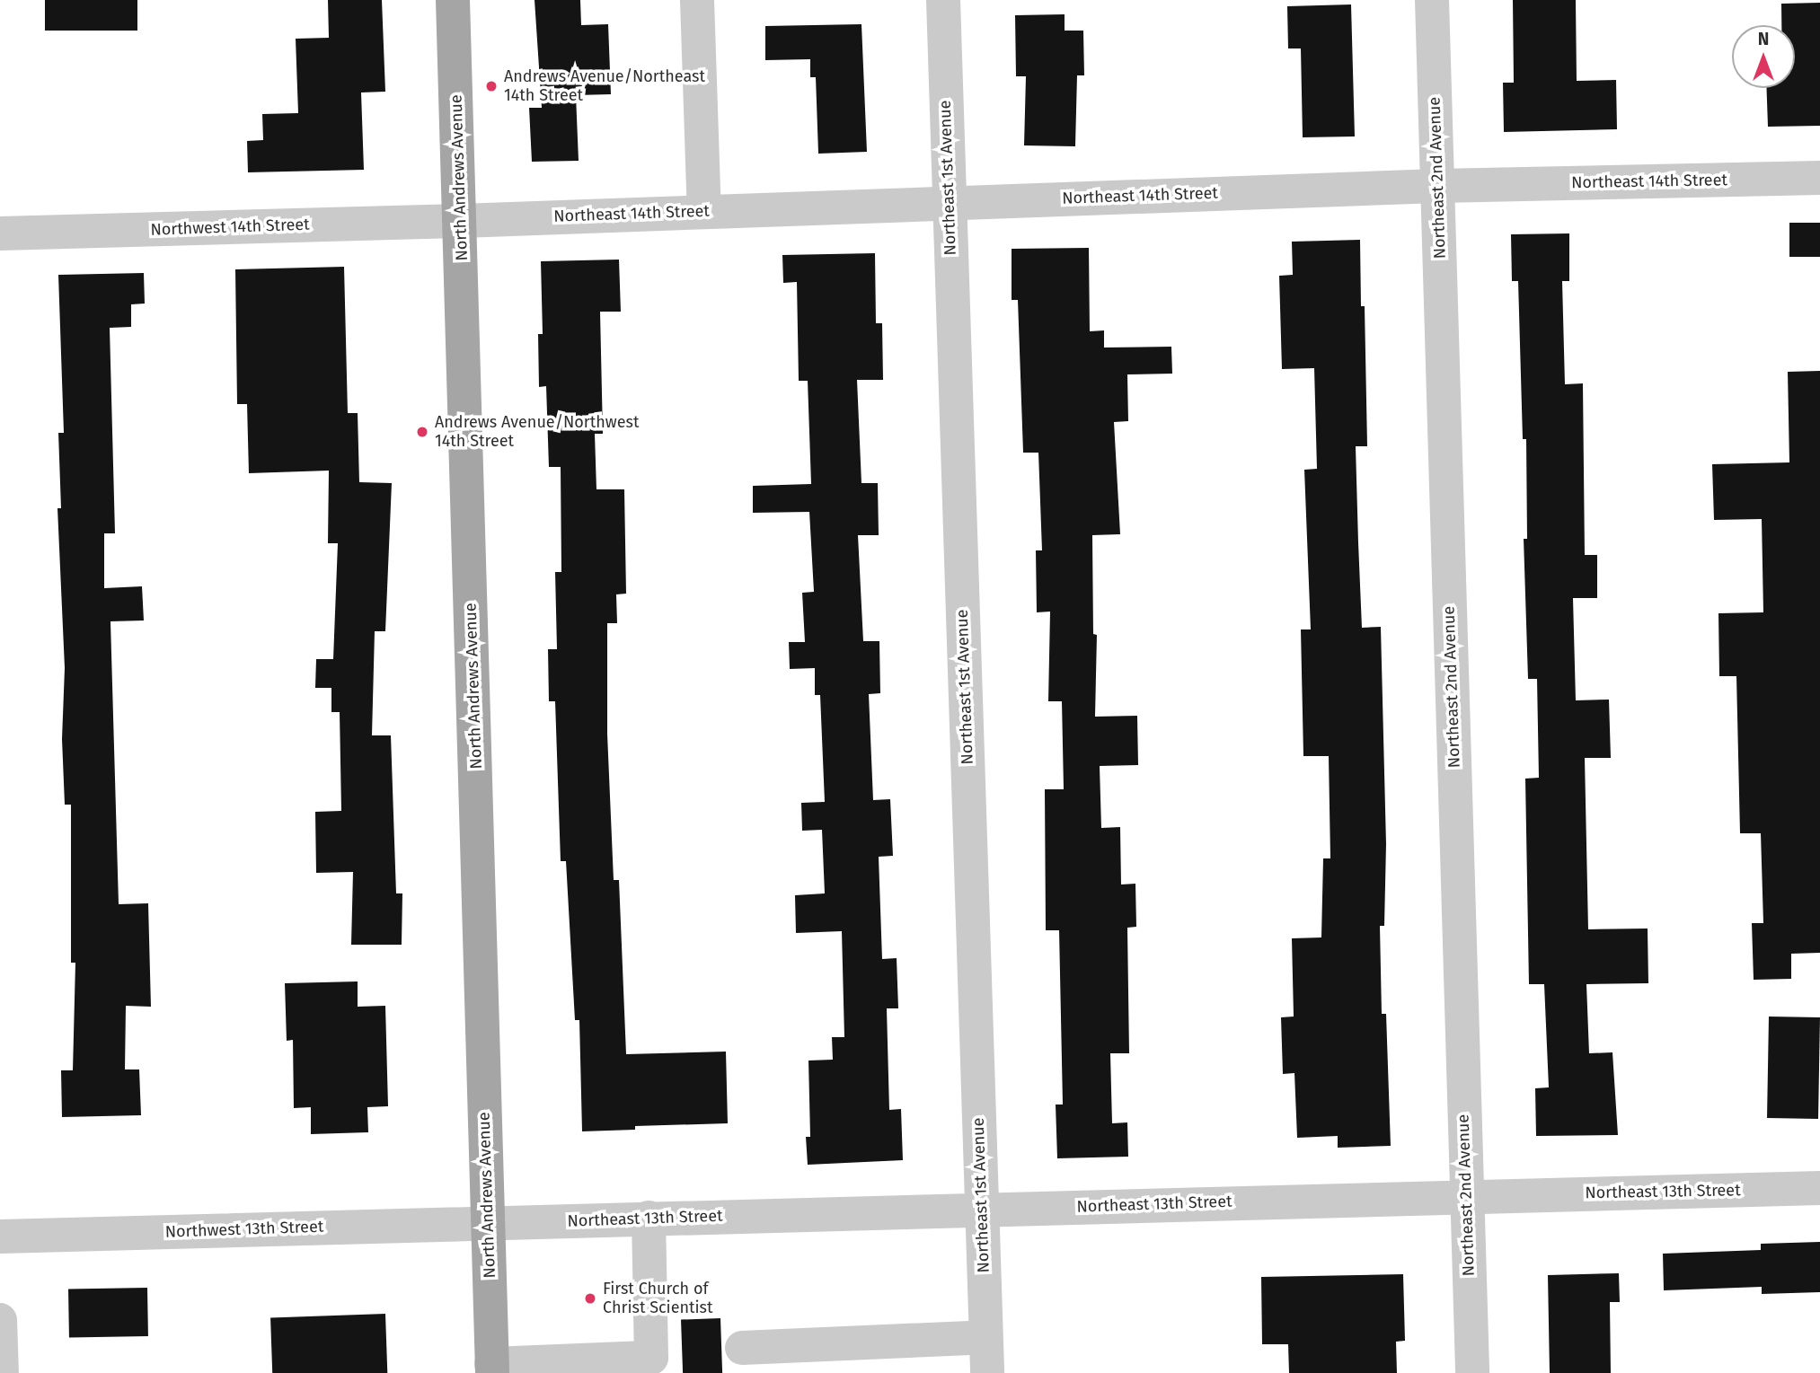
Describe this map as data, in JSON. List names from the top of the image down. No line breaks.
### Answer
{"streets":{"main road":["North Andrews Avenue"],"street":["Northeast 1st Avenue","Northeast 2nd Avenue","Northeast 14th Street","Northwest 14th Street","Northeast 13th Street","Northwest 13th Street"]},"crossings":[["North Andrews Avenue","Northeast 14th Street"],["North Andrews Avenue","Northwest 14th Street"],["North Andrews Avenue","Northeast 13th Street"],["North Andrews Avenue","Northwest 13th Street"],["Northeast 1st Avenue","Northeast 14th Street"],["Northeast 1st Avenue","Northeast 13th Street"],["Northeast 2nd Avenue","Northeast 14th Street"],["Northeast 2nd Avenue","Northeast 13th Street"],["Northeast 14th Street","Northwest 14th Street"],["Northeast 13th Street","Northwest 13th Street"]],"places":["Andrews Avenue/Northeast 14th Street","Andrews Avenue/Northwest 14th Street","First Church of Christ Scientist"],"north":"top"}
